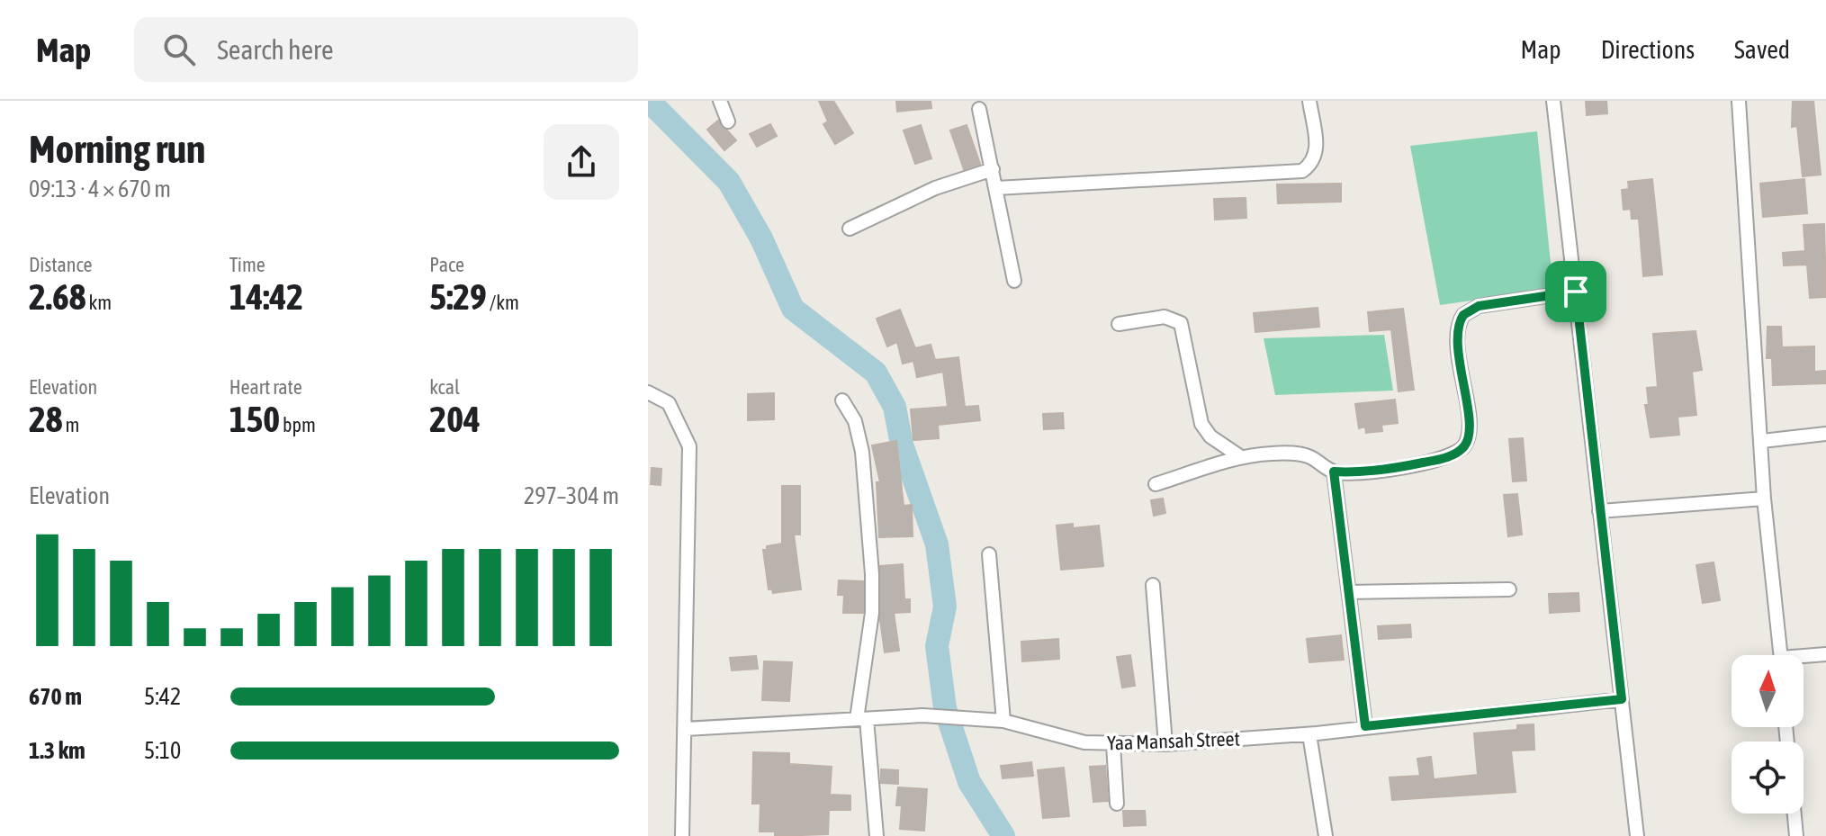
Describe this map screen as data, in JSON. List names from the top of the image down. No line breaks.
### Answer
{"streets":{"street":["Yaa Mansah Street"]},"north":"top","page":{"header":"Map","search":"Search here","nav":["Map","Directions","Saved"],"heading":["Morning run","09:13 · 4 × 670 m"],"stats":[["Distance","2.68 km"],["Time","14:42"],["Pace","5:29 /km"],["Elevation","28 m"],["Heart rate","150 bpm"],["kcal","204"]],"chart":["Elevation","297–304 m"],"list":[{"name":"670 m","note":"5:42"},{"name":"1.3 km","note":"5:10"}]}}
